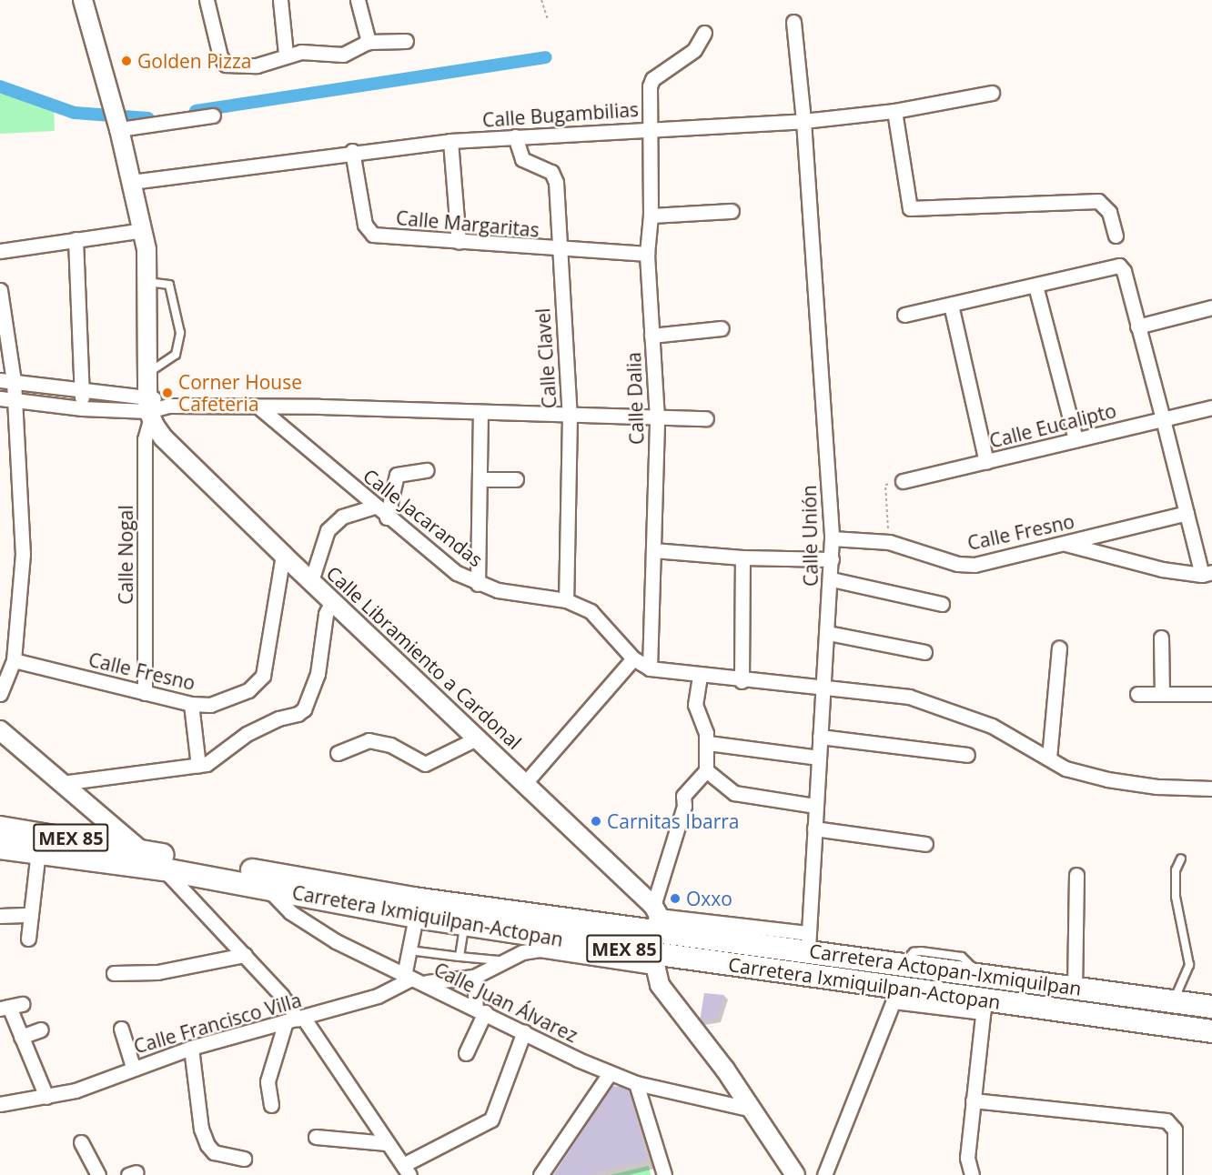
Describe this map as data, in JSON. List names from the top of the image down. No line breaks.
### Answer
{"streets":{"main road":["MEX 85","Carretera Ixmiquilpan-Actopan","Carretera Actopan-Ixmiquilpan"],"street":["Calle Bugambilias","Calle Margaritas","Calle Clavel","Calle Dalia","Calle Eucalipto","Calle Jacarandas","Calle Fresno","Calle Unión","Calle Nogal","Calle Libramiento a Cardonal","Calle Juan Álvarez","Calle Francisco Villa"]},"crossings":[["Calle Bugambilias","Calle Margaritas"],["Calle Bugambilias","Calle Clavel"],["Calle Bugambilias","Calle Dalia"],["Calle Bugambilias","Calle Unión"],["Calle Margaritas","Calle Clavel"],["Calle Margaritas","Calle Dalia"],["Calle Clavel","Calle Jacarandas"],["Calle Dalia","Calle Jacarandas"],["Calle Jacarandas","Calle Unión"],["Calle Fresno","Calle Unión"],["Calle Fresno","Calle Nogal"],["Calle Fresno","Calle Libramiento a Cardonal"],["Calle Unión","Carretera Actopan-Ixmiquilpan"],["Calle Nogal","Calle Libramiento a Cardonal"],["Calle Libramiento a Cardonal","Carretera Actopan-Ixmiquilpan"],["Carretera Ixmiquilpan-Actopan","Calle Juan Álvarez"],["Calle Juan Álvarez","Calle Francisco Villa"]],"places":["Golden Pizza","Corner House Cafeteria","Carnitas Ibarra","Oxxo"]}
